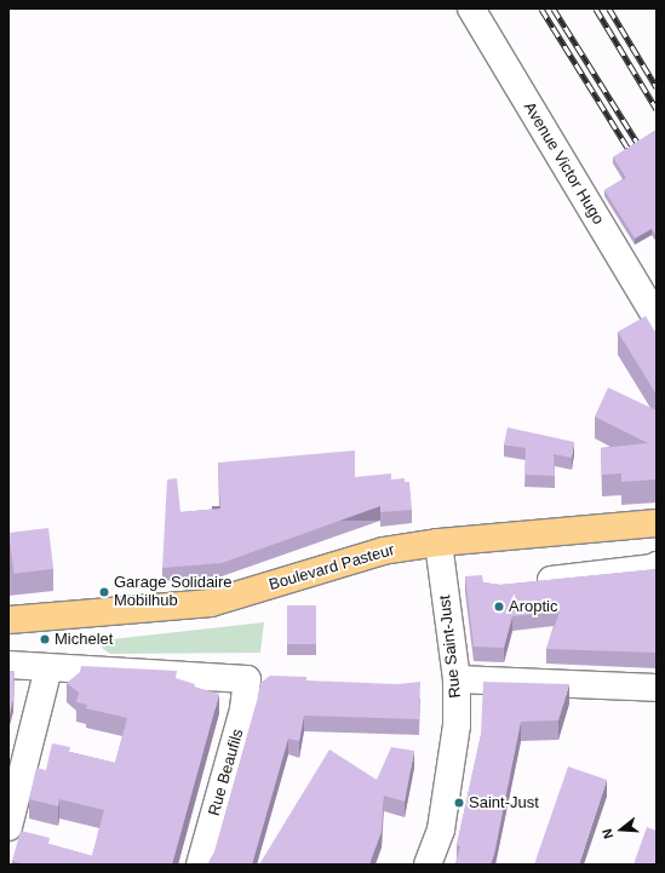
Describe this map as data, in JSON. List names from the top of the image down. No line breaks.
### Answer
{"streets":{"main road":["Boulevard Pasteur"],"street":["Avenue Victor Hugo","Rue Saint-Just","Rue Beaufils"]},"crossings":[["Boulevard Pasteur","Rue Saint-Just"]],"places":["Garage Solidaire Mobilhub","Aroptic","Michelet","Saint-Just"],"north":"left"}
